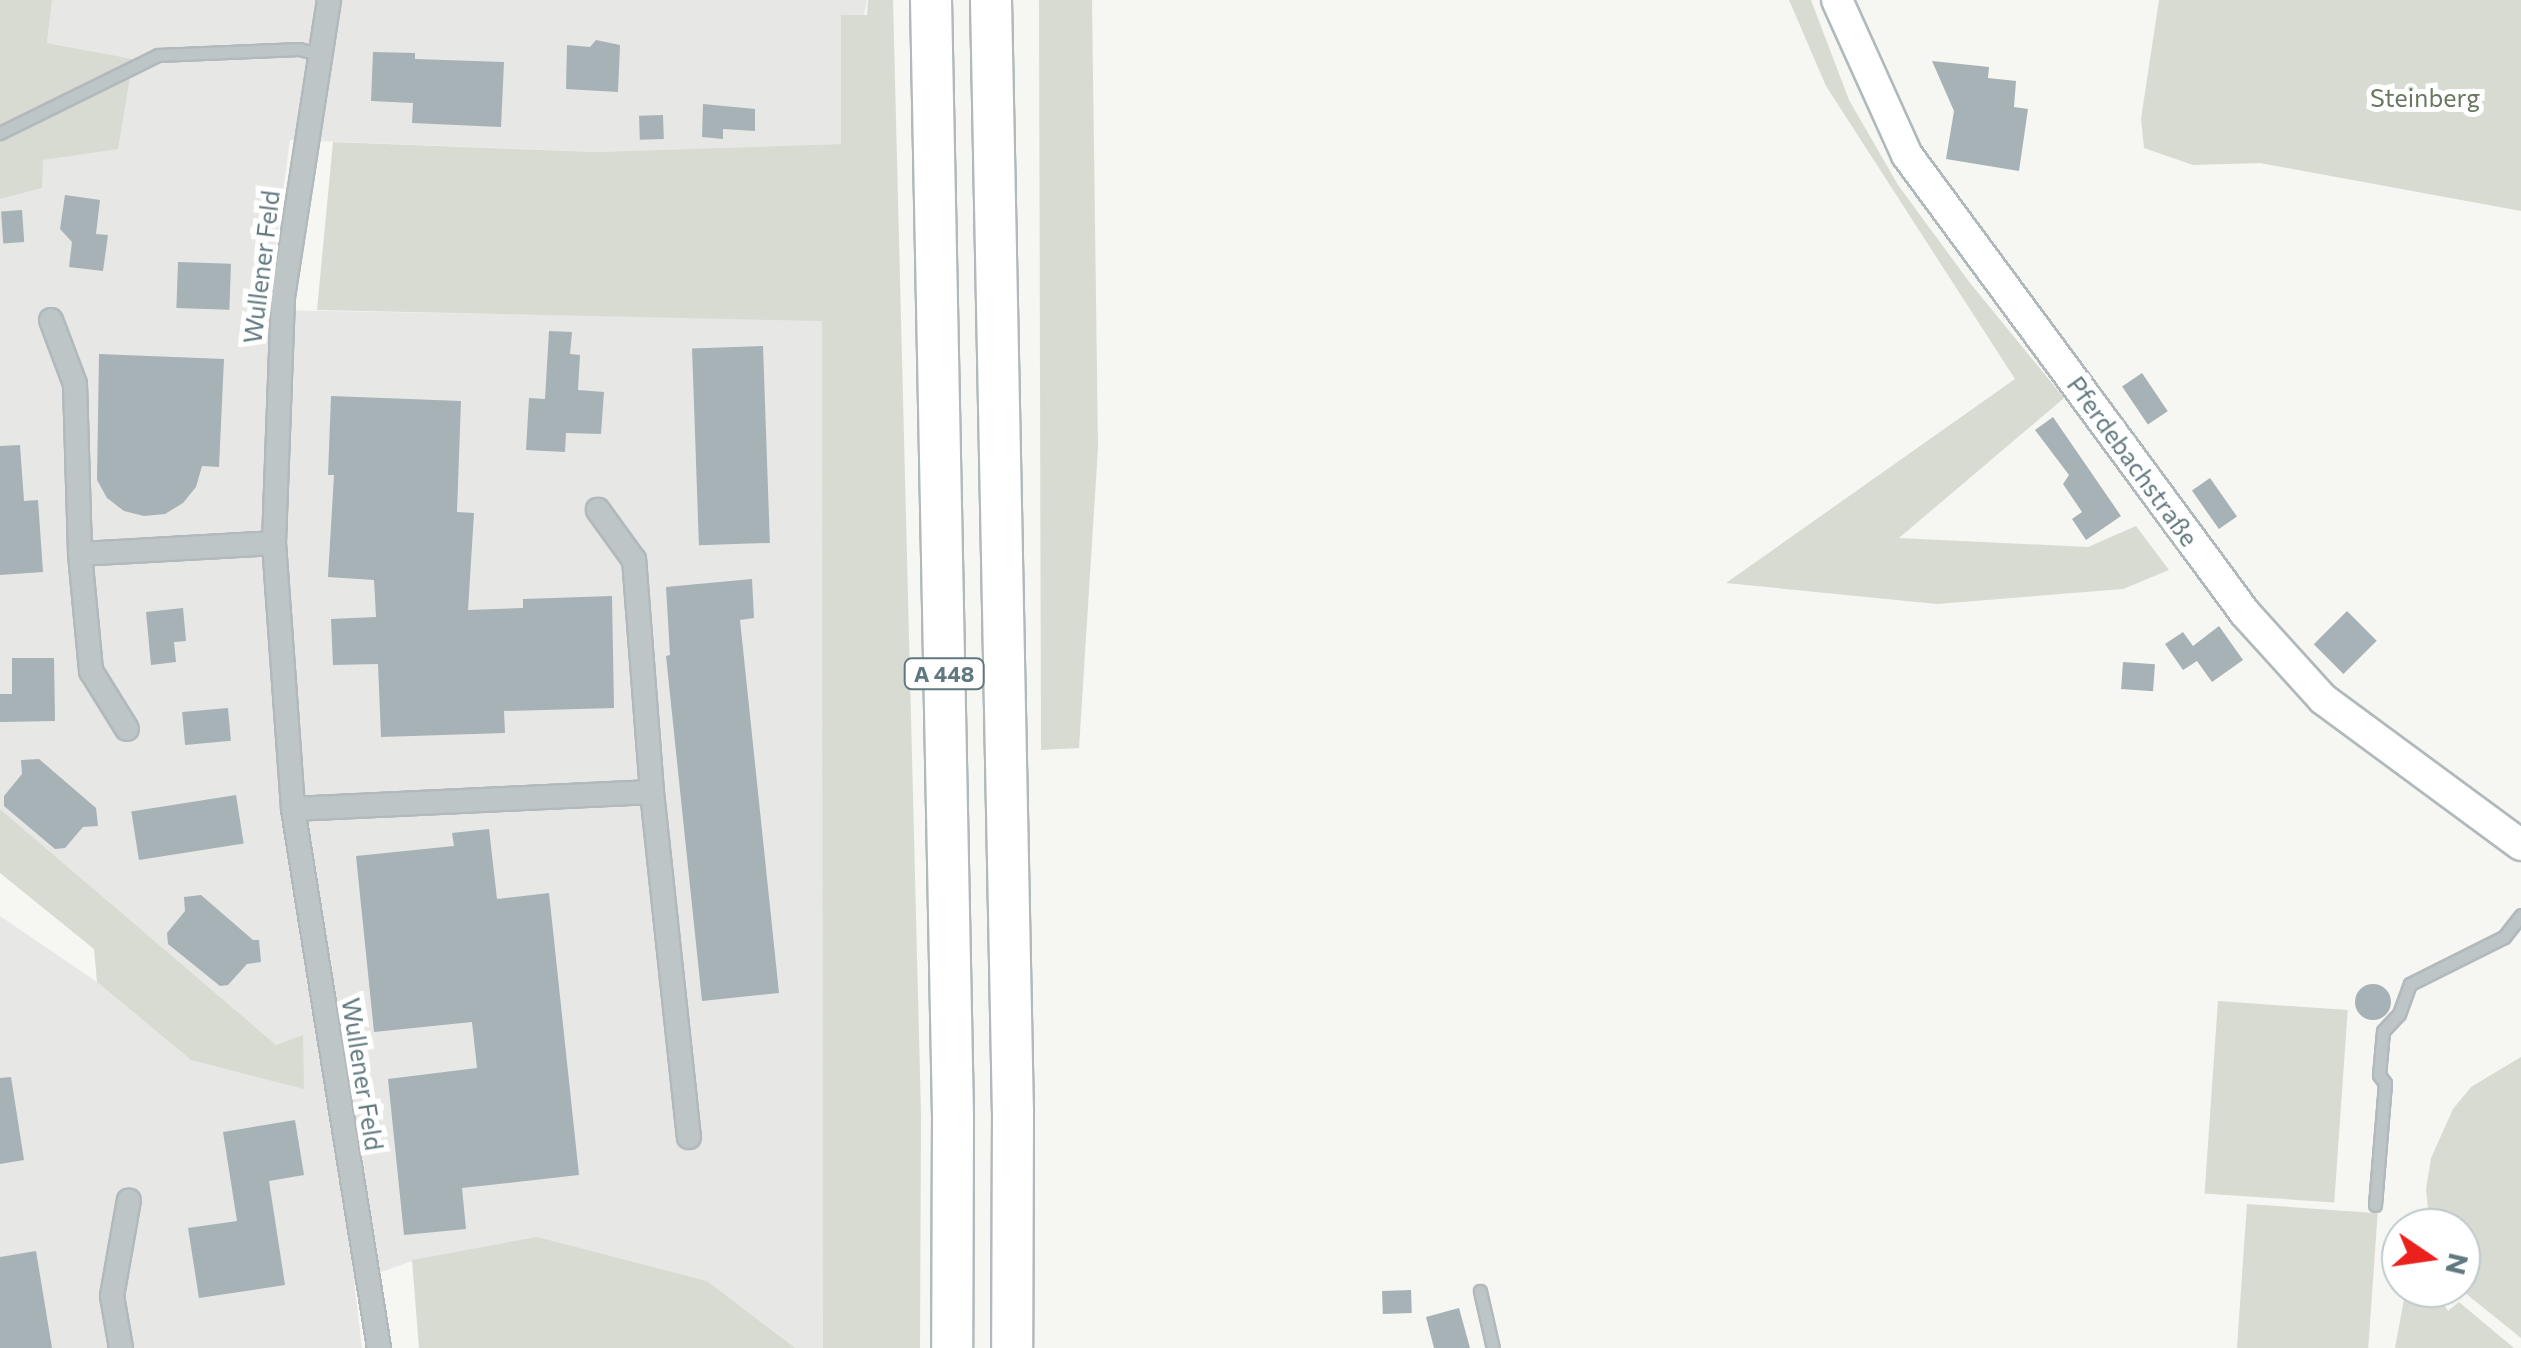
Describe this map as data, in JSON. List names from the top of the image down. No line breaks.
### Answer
{"streets":{"highway":["A 448"],"main road":["Pferdebachstraße"],"street":["Wullener Feld"]},"parks":["Steinberg"],"north":"right"}
